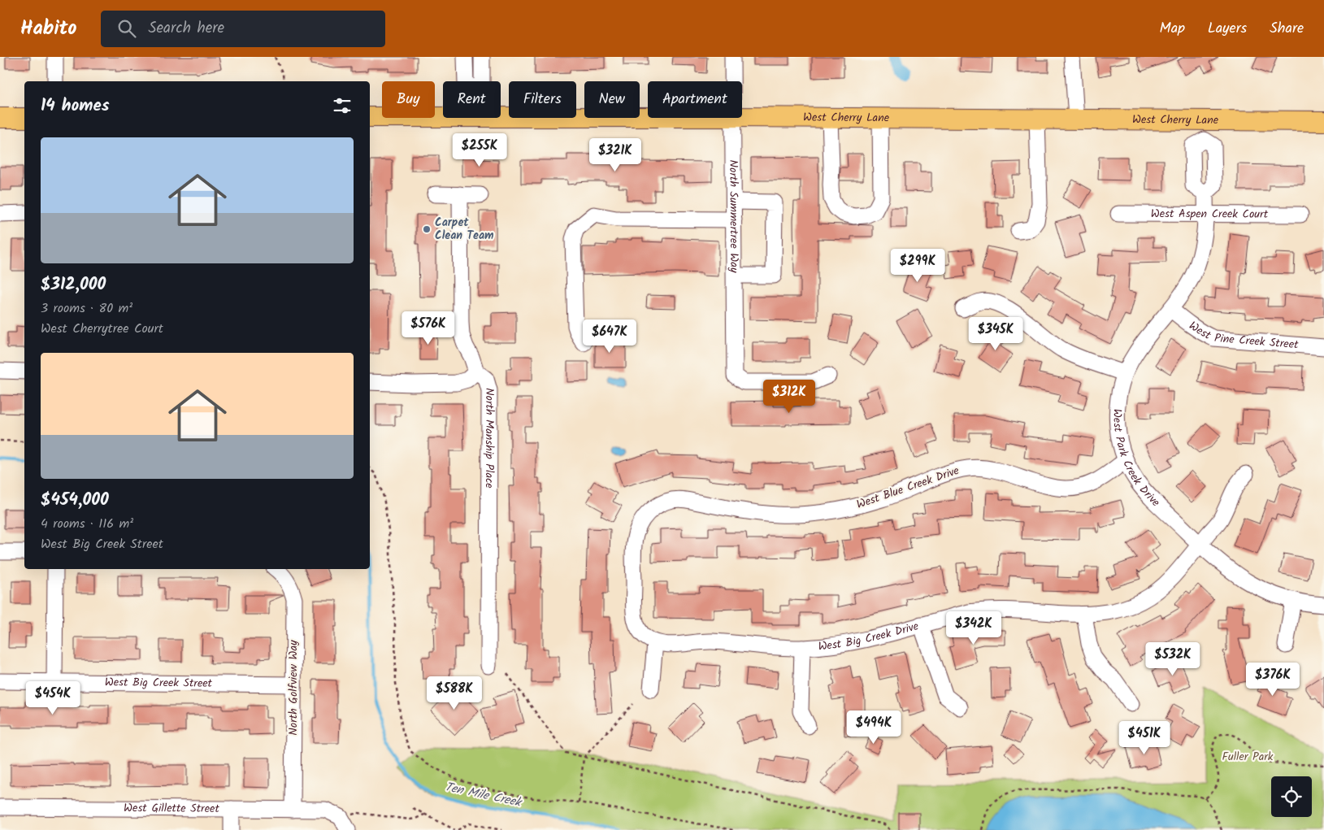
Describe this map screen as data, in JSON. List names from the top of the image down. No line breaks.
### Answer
{"streets":{"main road":["West Cherry Lane"],"street":["West Aspen Creek Court","North Summertree Way","West Pine Creek Street","North Manship Place","West Park Creek Drive","West Blue Creek Drive","West Big Creek Drive","West Big Creek Street","North Golfview Way","West Gillette Street"]},"crossings":[["West Aspen Creek Court","West Park Creek Drive"],["West Pine Creek Street","West Park Creek Drive"],["West Park Creek Drive","West Blue Creek Drive"],["West Park Creek Drive","West Big Creek Drive"],["West Blue Creek Drive","West Big Creek Drive"],["West Big Creek Street","North Golfview Way"],["North Golfview Way","West Gillette Street"]],"water":["Ten Mile Creek"],"parks":["Fuller Park"],"places":["Carpet Clean Team"],"page":{"header":"Habito","search":"Search here","nav":["Map","Layers","Share"],"chip":["Buy","Rent","Filters","New","Apartment"],"heading":"14 homes","list":[{"name":"$312,000","note":"3 rooms · 80 m² · West Cherrytree Court"},{"name":"$454,000","note":"4 rooms · 116 m² · West Big Creek Street"}],"price":["$255K","$321K","$299K","$576K","$345K","$647K","$312K","$342K","$532K","$376K","$588K","$454K","$494K","$451K"]}}
